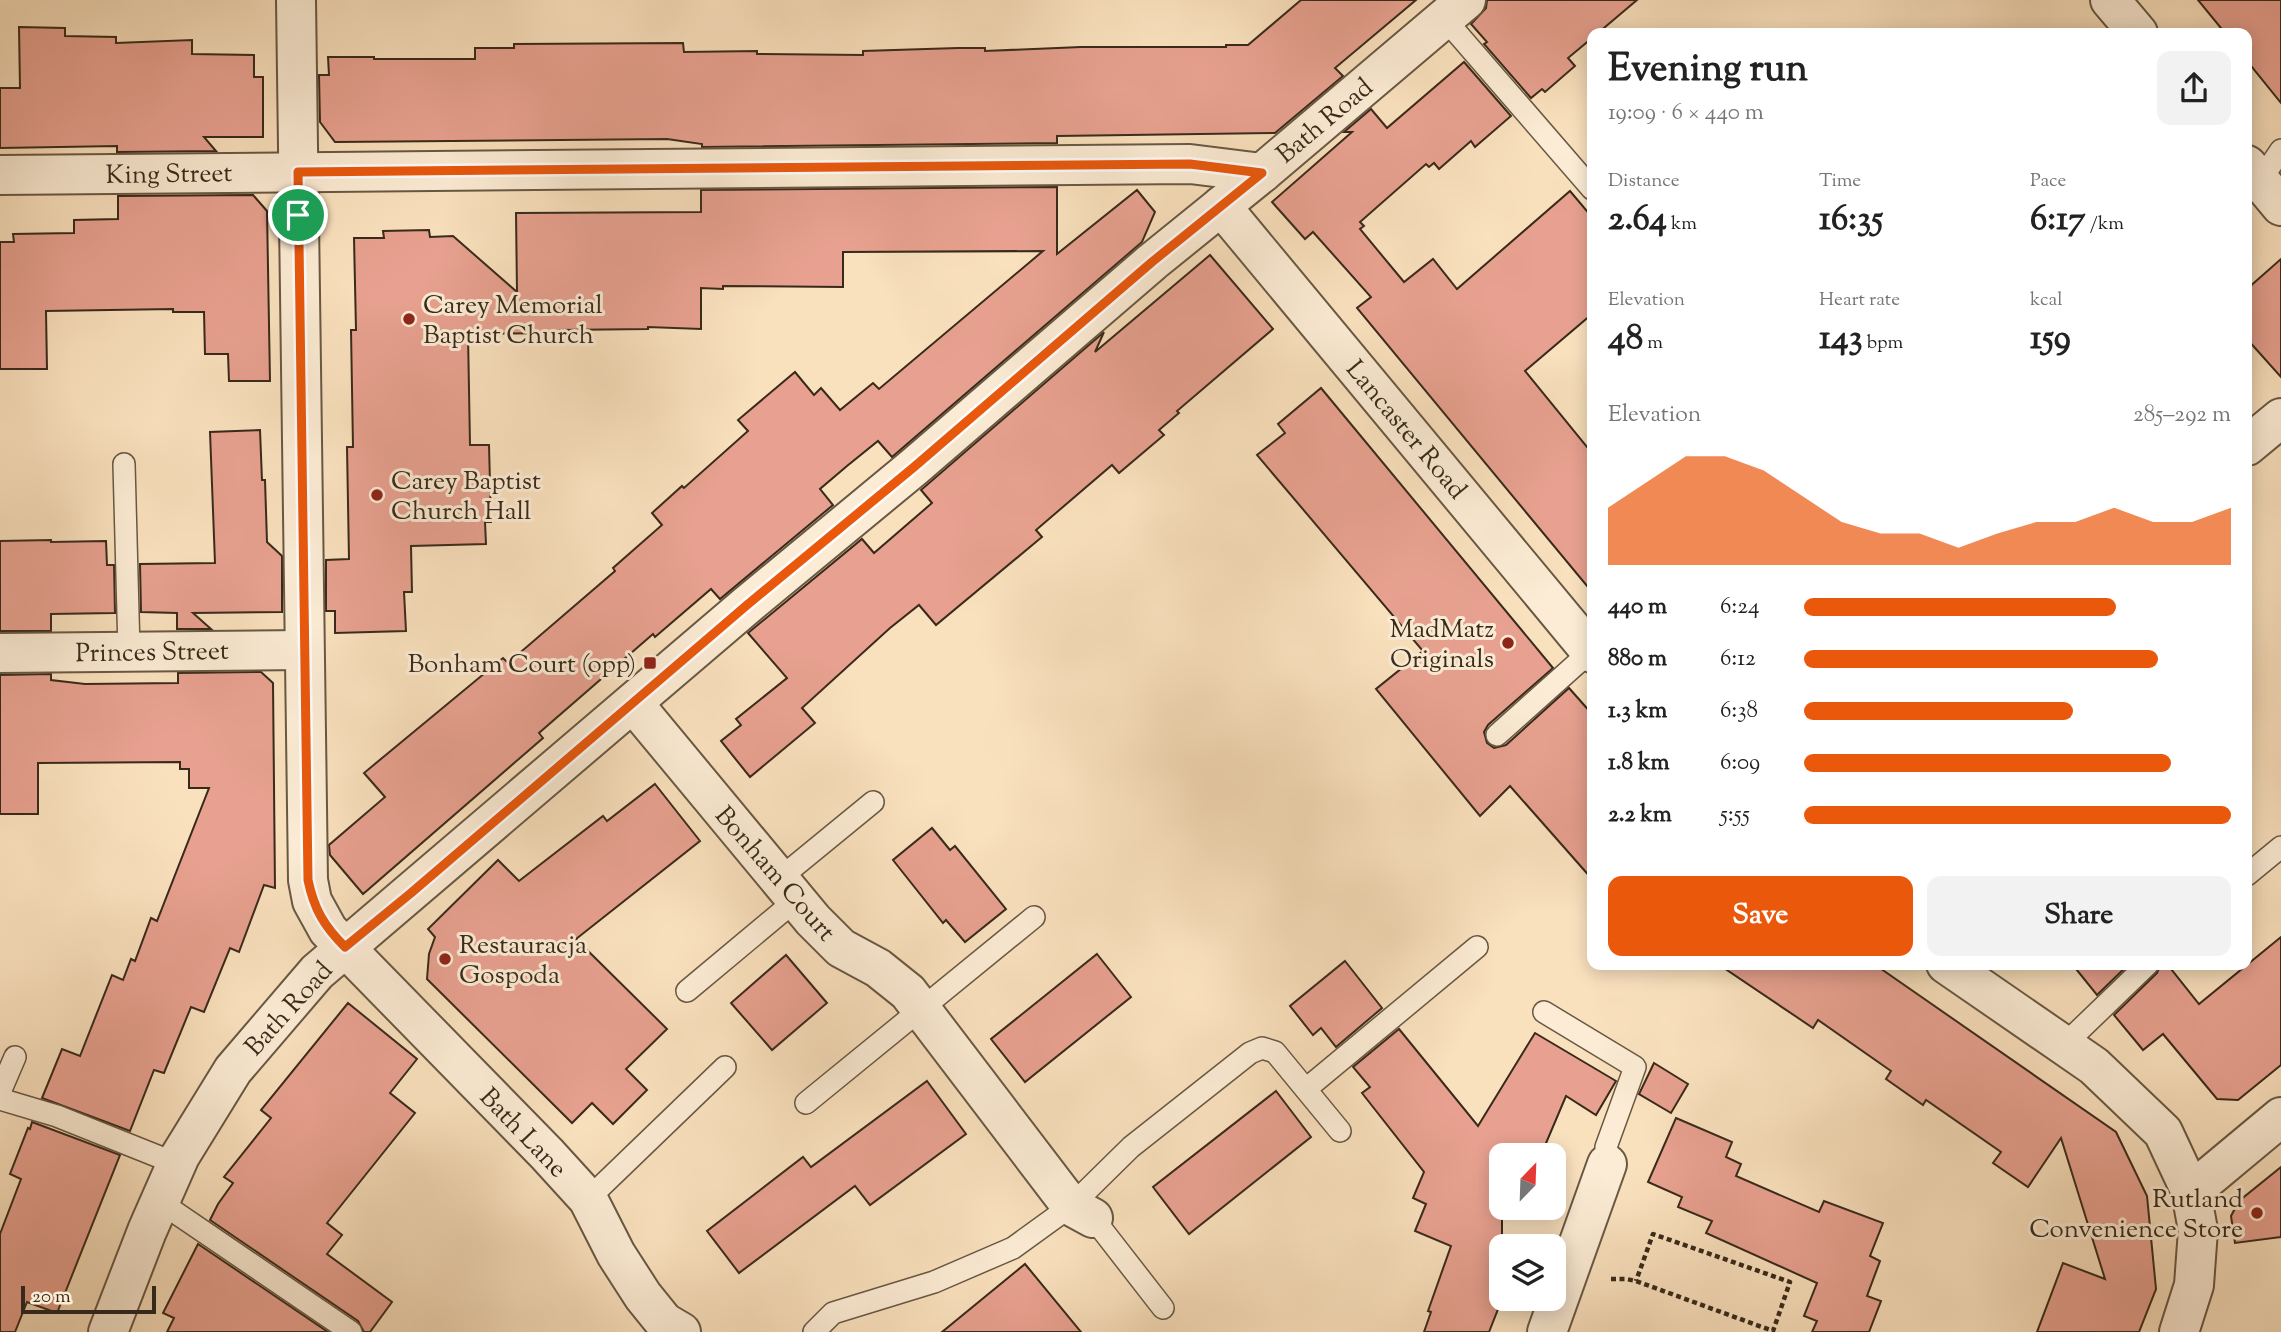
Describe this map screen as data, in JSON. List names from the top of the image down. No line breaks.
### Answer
{"streets":{"street":["Bath Road","King Street","Lancaster Road","Princes Street","Bonham Court","Bath Lane"]},"crossings":[["Bath Road","King Street"],["Bath Road","Lancaster Road"],["Bath Road","Bonham Court"],["Bath Road","Bath Lane"],["King Street","Bath Lane"],["Princes Street","Bath Lane"]],"places":{"other":["Carey Memorial Baptist Church","Carey Baptist Church Hall","MadMatz Originals","Restauracja Gospoda","Rutland Convenience Store"],"transit":["Bonham Court (opp)"]},"scale_bar":"20 m","north":"top right","page":{"heading":["Evening run","19:09 · 6 × 440 m"],"stats":[["Distance","2.64 km"],["Time","16:35"],["Pace","6:17 /km"],["Elevation","48 m"],["Heart rate","143 bpm"],["kcal","159"]],"chart":["Elevation","285–292 m"],"list":[{"name":"440 m","note":"6:24"},{"name":"880 m","note":"6:12"},{"name":"1.3 km","note":"6:38"},{"name":"1.8 km","note":"6:09"},{"name":"2.2 km","note":"5:55"}],"buttons":["Save","Share"],"scale":"20 m"}}
